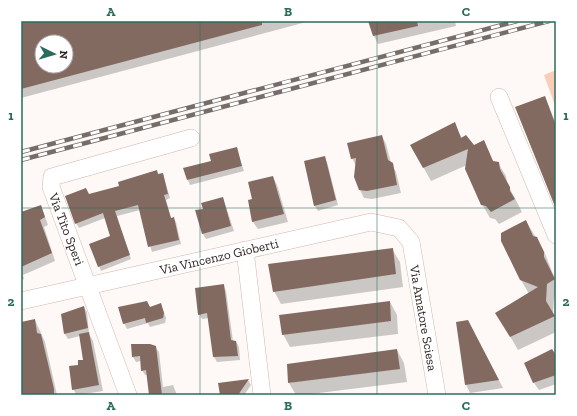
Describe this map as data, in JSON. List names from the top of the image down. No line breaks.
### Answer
{"streets":{"street":["Via Tito Speri","Via Vincenzo Gioberti","Via Amatore Sciesa"]},"crossings":[["Via Tito Speri","Via Vincenzo Gioberti"],["Via Vincenzo Gioberti","Via Amatore Sciesa"]],"north":"right","grid":{"columns":["A","B","C"],"rows":["1","2"]}}
